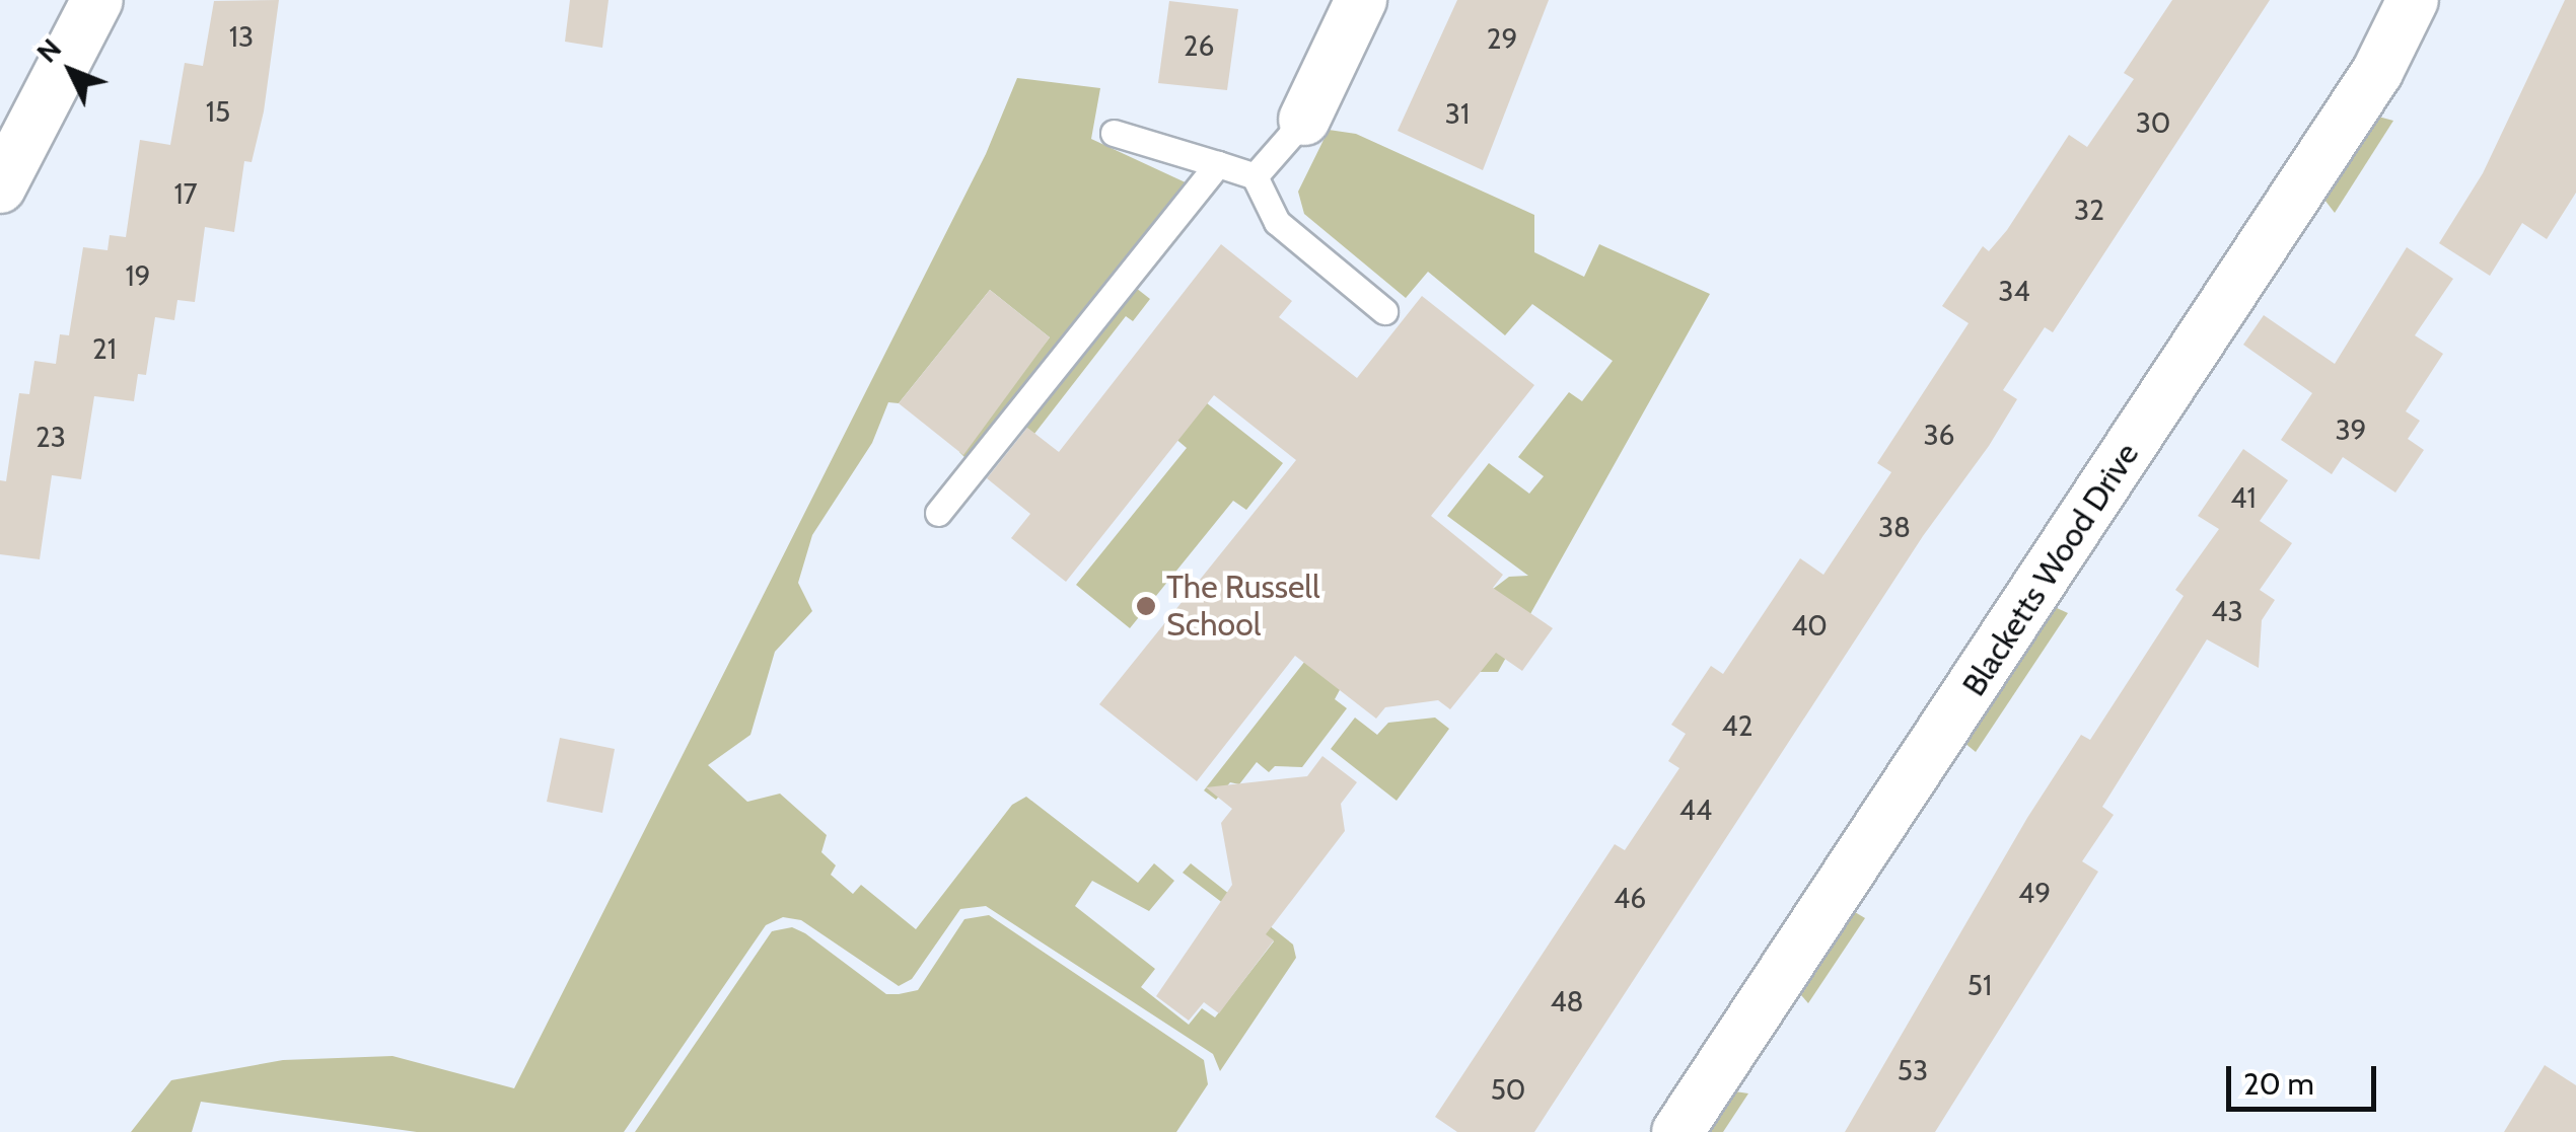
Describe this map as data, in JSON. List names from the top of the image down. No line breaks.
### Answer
{"streets":{"street":["Blacketts Wood Drive"]},"places":["The Russell School"],"house_numbers":["13","29","26","15","31","30","17","32","19","34","21","39","36","23","41","38","43","40","42","44","49","46","51","48","53","50"],"scale_bar":"20 m","north":"top left"}
